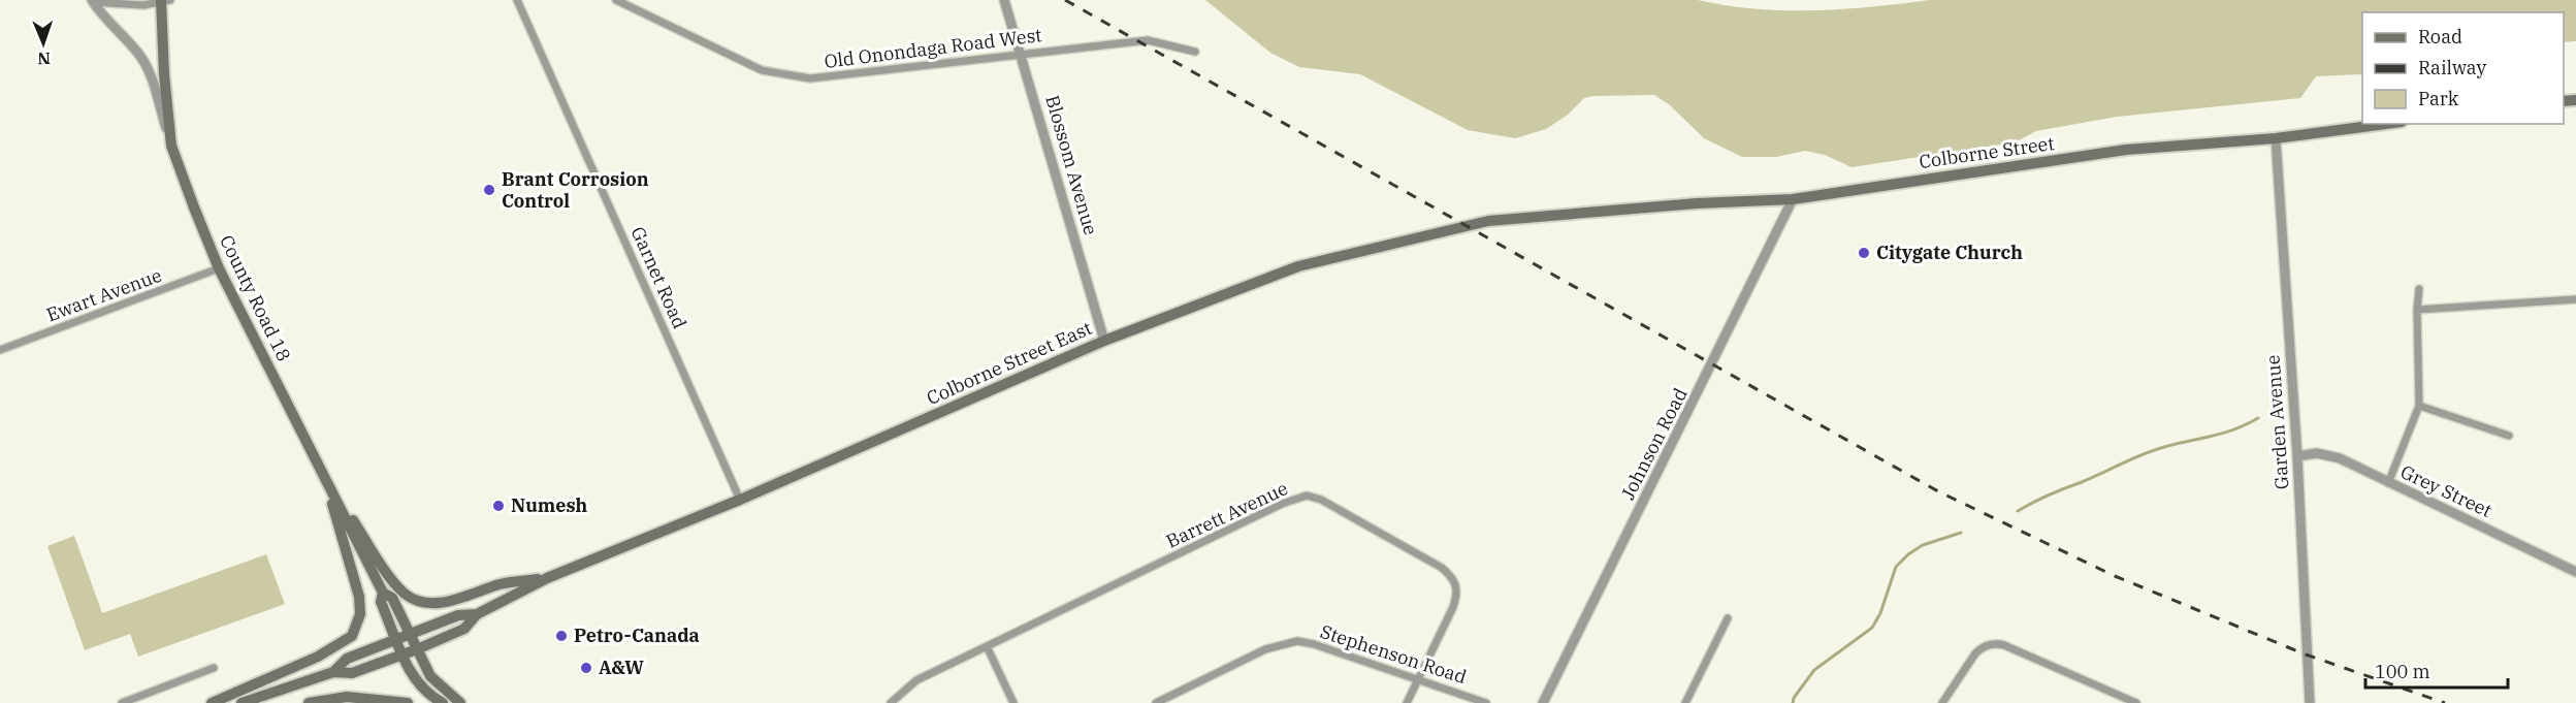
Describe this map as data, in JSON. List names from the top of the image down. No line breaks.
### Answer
{"streets":{"main road":["Colborne Street","County Road 18","Colborne Street East"],"street":["Old Onondaga Road West","Blossom Avenue","Garnet Road","Ewart Avenue","Garden Avenue","Johnson Road","Grey Street","Barrett Avenue","Stephenson Road"]},"crossings":[["Old Onondaga Road West","Blossom Avenue"],["Colborne Street","Colborne Street East"],["Colborne Street","Garden Avenue"],["Colborne Street","Johnson Road"],["Blossom Avenue","Colborne Street East"],["Garnet Road","Colborne Street East"],["Ewart Avenue","County Road 18"],["County Road 18","Colborne Street East"],["Garden Avenue","Grey Street"],["Barrett Avenue","Stephenson Road"]],"places":["Brant Corrosion Control","Citygate Church","Numesh","Petro-Canada","A&W"],"legend":["Road","Railway","Park"],"scale_bar":"100 m","north":"bottom"}
